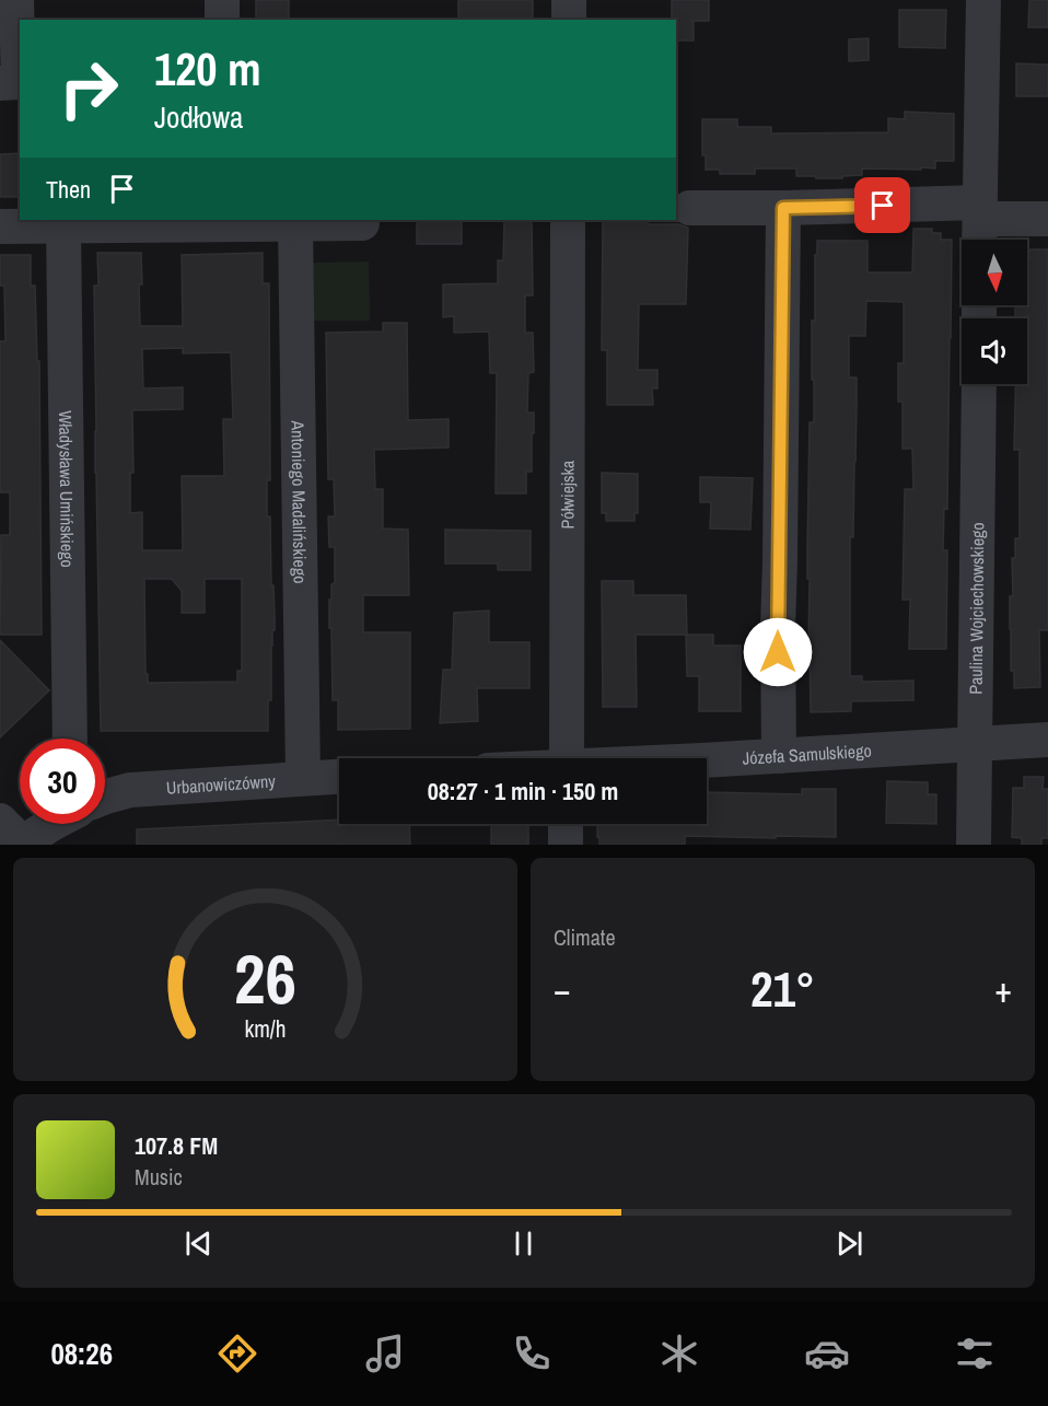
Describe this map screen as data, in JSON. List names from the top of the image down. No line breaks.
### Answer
{"streets":{"street":["Władysława Umińskiego","Półwiejska","Antoniego Madalińskiego","Paulina Wojciechowskiego","Józefa Samulskiego","Urbanowiczówny"]},"crossings":[["Antoniego Madalińskiego","Urbanowiczówny"],["Paulina Wojciechowskiego","Józefa Samulskiego"]],"north":"bottom","page":{"turn":["120 m","Jodłowa"],"then":"Then","limit":"30","trip":"08:27 · 1 min · 150 m","tile":"Climate","heat":["−","21°","+"],"song":["107.8 FM","Music"],"tabs":"08:26","gauge":["26","km/h"]}}
